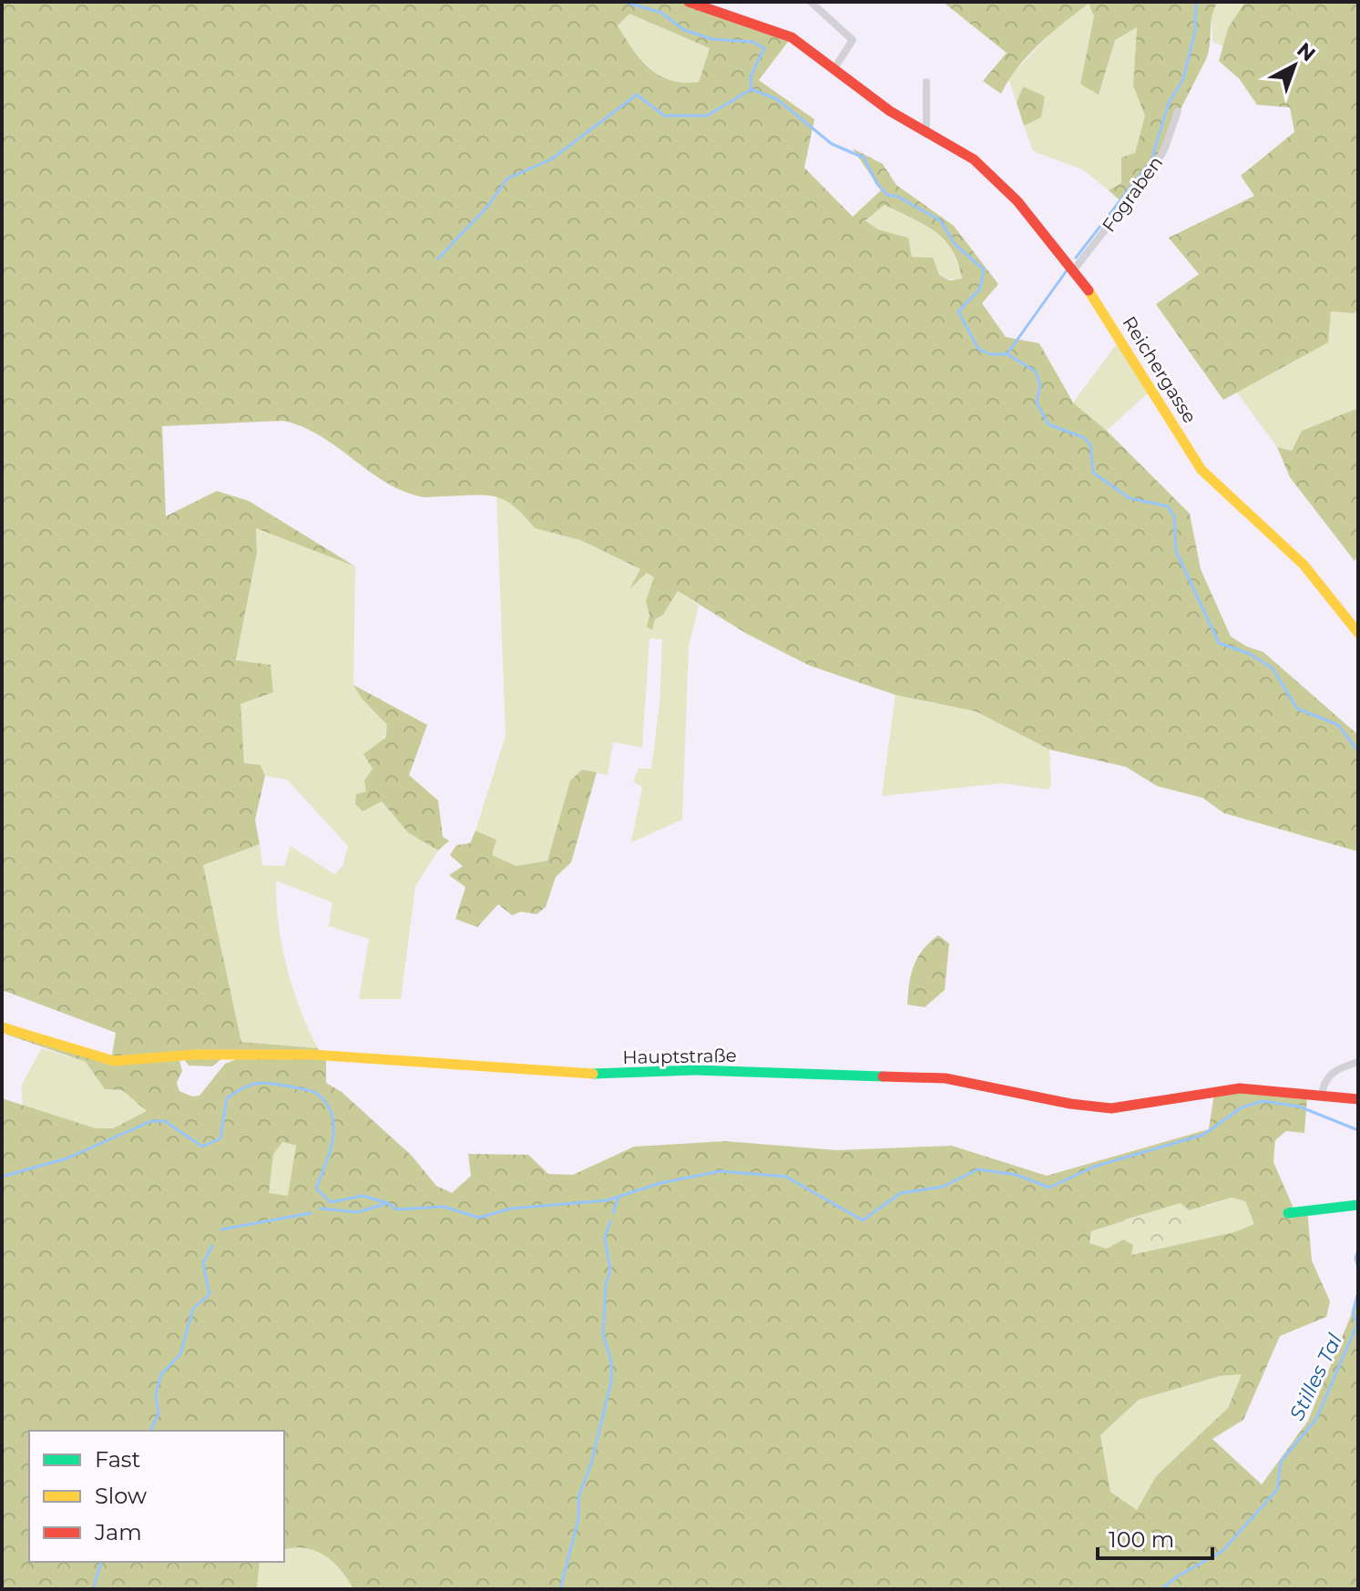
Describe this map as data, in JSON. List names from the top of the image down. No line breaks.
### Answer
{"streets":{"main road":["Reichergasse","Hauptstraße"],"street":["Fograben"]},"crossings":[["Fograben","Reichergasse"]],"water":["Stilles Tal"],"legend":["Fast","Slow","Jam"],"scale_bar":"100 m","north":"top right"}
